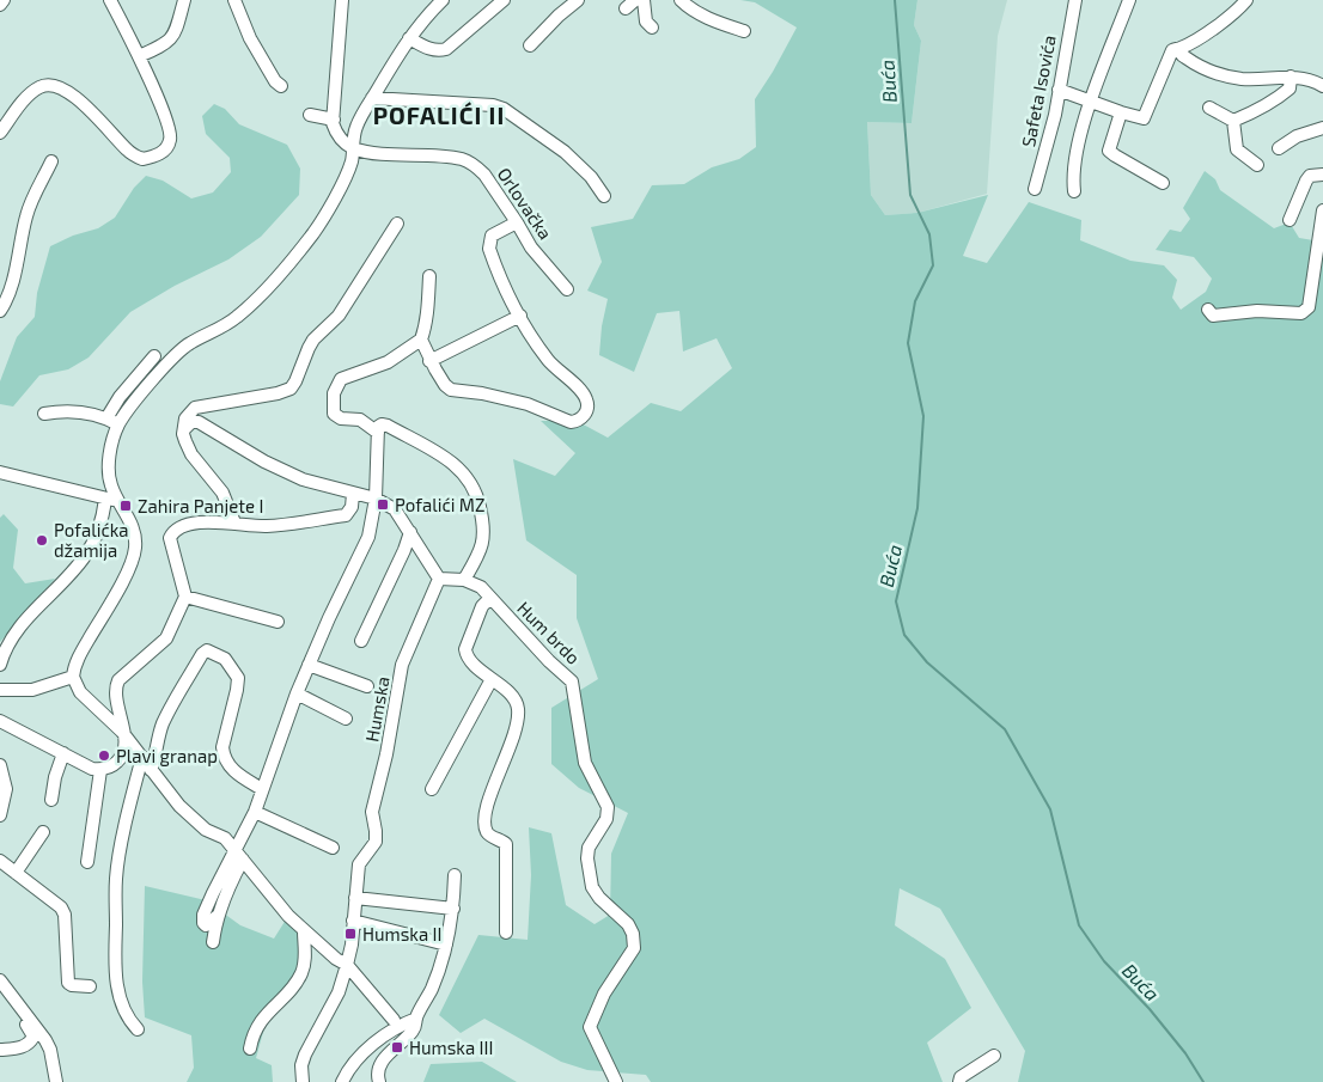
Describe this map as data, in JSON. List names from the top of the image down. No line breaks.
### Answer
{"streets":{"street":["Safeta Isovića","Orlovačka","Hum brdo","Humska"]},"crossings":[["Hum brdo","Humska"]],"districts":["POFALIĆI II"],"water":["Buća"],"places":{"transit":["Pofalići MZ","Zahira Panjete I","Humska II","Humska III"],"other":["Pofalićka džamija","Plavi granap"]}}
